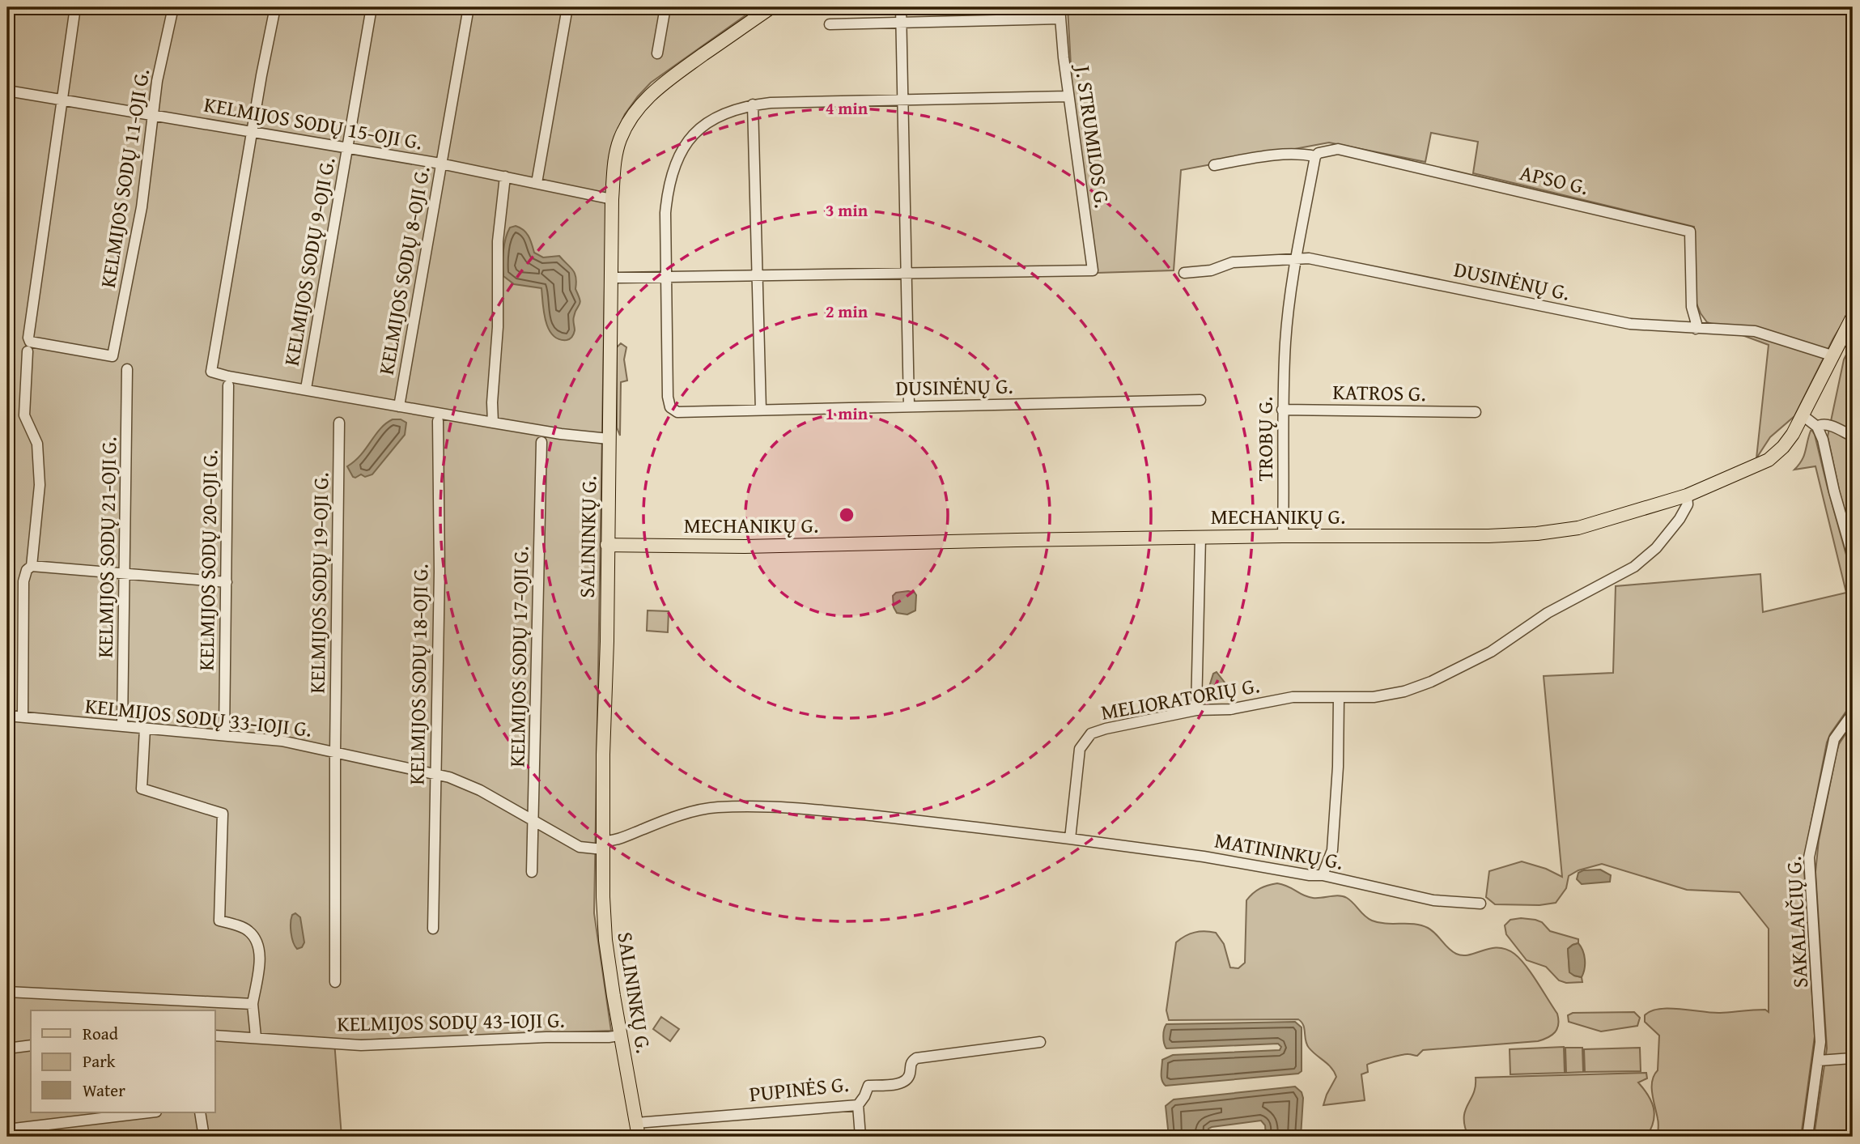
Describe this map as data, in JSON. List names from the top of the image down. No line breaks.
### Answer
{"streets":{"main road":["MECHANIKŲ G.","SALININKŲ G."],"street":["KELMIJOS SODŲ 15-OJI G.","J. STRUMILOS G.","KELMIJOS SODŲ 11-OJI G.","APSO G.","KELMIJOS SODŲ 9-OJI G.","KELMIJOS SODŲ 8-OJI G.","DUSINĖNŲ G.","KATROS G.","TROBŲ G.","KELMIJOS SODŲ 21-OJI G.","KELMIJOS SODŲ 20-OJI G.","KELMIJOS SODŲ 19-OJI G.","KELMIJOS SODŲ 17-OJI G.","KELMIJOS SODŲ 18-OJI G.","MELIORATORIŲ G.","KELMIJOS SODŲ 33-IOJI G.","MATININKŲ G.","SAKALAIČIŲ G.","KELMIJOS SODŲ 43-IOJI G.","PUPINĖS G."]},"crossings":[["KELMIJOS SODŲ 15-OJI G.","KELMIJOS SODŲ 11-OJI G."],["KELMIJOS SODŲ 15-OJI G.","KELMIJOS SODŲ 9-OJI G."],["KELMIJOS SODŲ 15-OJI G.","KELMIJOS SODŲ 8-OJI G."],["KELMIJOS SODŲ 15-OJI G.","SALININKŲ G."],["J. STRUMILOS G.","DUSINĖNŲ G."],["APSO G.","DUSINĖNŲ G."],["DUSINĖNŲ G.","TROBŲ G."],["DUSINĖNŲ G.","MECHANIKŲ G."],["KATROS G.","TROBŲ G."],["TROBŲ G.","MECHANIKŲ G."],["MECHANIKŲ G.","SALININKŲ G."],["MECHANIKŲ G.","MELIORATORIŲ G."],["SALININKŲ G.","KELMIJOS SODŲ 33-IOJI G."],["SALININKŲ G.","KELMIJOS SODŲ 43-IOJI G."],["SALININKŲ G.","PUPINĖS G."],["KELMIJOS SODŲ 21-OJI G.","KELMIJOS SODŲ 33-IOJI G."],["KELMIJOS SODŲ 20-OJI G.","KELMIJOS SODŲ 33-IOJI G."],["KELMIJOS SODŲ 19-OJI G.","KELMIJOS SODŲ 33-IOJI G."],["KELMIJOS SODŲ 17-OJI G.","KELMIJOS SODŲ 33-IOJI G."],["KELMIJOS SODŲ 18-OJI G.","KELMIJOS SODŲ 33-IOJI G."],["MELIORATORIŲ G.","MATININKŲ G."]],"legend":["Road","Park","Water"],"rings":["4 min","3 min","2 min","1 min"]}
